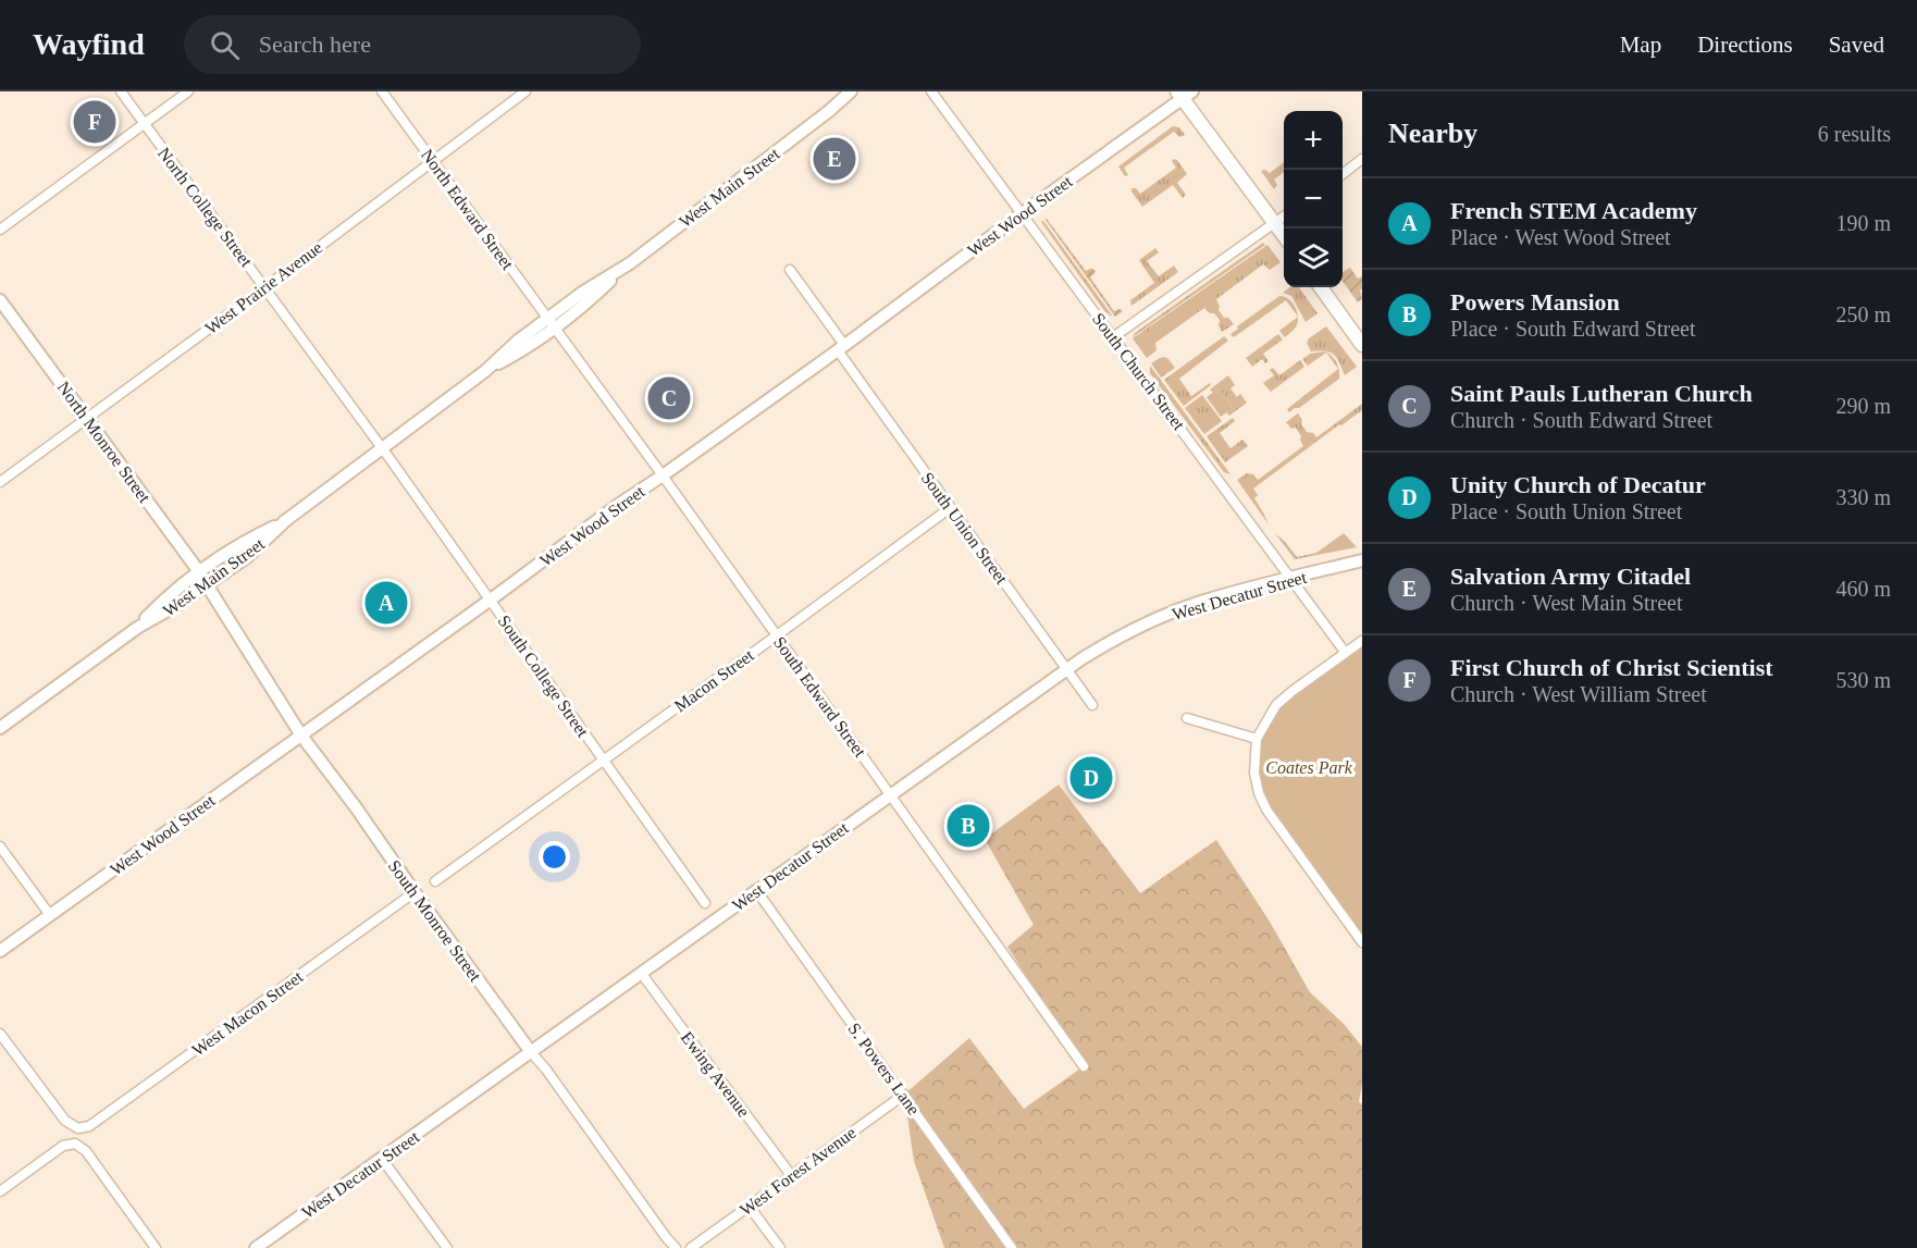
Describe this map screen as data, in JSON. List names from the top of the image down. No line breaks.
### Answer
{"streets":{"street":["West Main Street","North College Street","North Edward Street","West Wood Street","West Prairie Avenue","South Church Street","North Monroe Street","South Union Street","West Decatur Street","South College Street","Macon Street","South Edward Street","South Monroe Street","West Macon Street","S. Powers Lane","Ewing Avenue","West Forest Avenue"]},"crossings":[["West Main Street","North College Street"],["West Main Street","North Edward Street"],["West Main Street","North Monroe Street"],["West Main Street","South College Street"],["West Main Street","South Edward Street"],["West Main Street","South Monroe Street"],["North College Street","West Prairie Avenue"],["North College Street","South College Street"],["North Edward Street","West Prairie Avenue"],["North Edward Street","South Edward Street"],["West Wood Street","South Church Street"],["West Wood Street","South Union Street"],["West Wood Street","South College Street"],["West Wood Street","South Edward Street"],["West Wood Street","South Monroe Street"],["West Prairie Avenue","North Monroe Street"],["South Church Street","West Decatur Street"],["North Monroe Street","South Monroe Street"],["South Union Street","West Decatur Street"],["South Union Street","Macon Street"],["West Decatur Street","South Edward Street"],["West Decatur Street","South Monroe Street"],["West Decatur Street","S. Powers Lane"],["West Decatur Street","Ewing Avenue"],["South College Street","Macon Street"],["Macon Street","South Edward Street"],["South Monroe Street","West Macon Street"],["S. Powers Lane","West Forest Avenue"],["Ewing Avenue","West Forest Avenue"]],"parks":["Coates Park"],"page":{"header":"Wayfind","search":"Search here","nav":["Map","Directions","Saved"],"heading":["Nearby","6 results"],"pins":["F","E","C","A","D","B"],"map_buttons":["+","−"],"list":[{"mark":"A","name":"French STEM Academy","note":"Place · West Wood Street","value":"190 m"},{"mark":"B","name":"Powers Mansion","note":"Place · South Edward Street","value":"250 m"},{"mark":"C","name":"Saint Pauls Lutheran Church","note":"Church · South Edward Street","value":"290 m"},{"mark":"D","name":"Unity Church of Decatur","note":"Place · South Union Street","value":"330 m"},{"mark":"E","name":"Salvation Army Citadel","note":"Church · West Main Street","value":"460 m"},{"mark":"F","name":"First Church of Christ Scientist","note":"Church · West William Street","value":"530 m"}]}}
